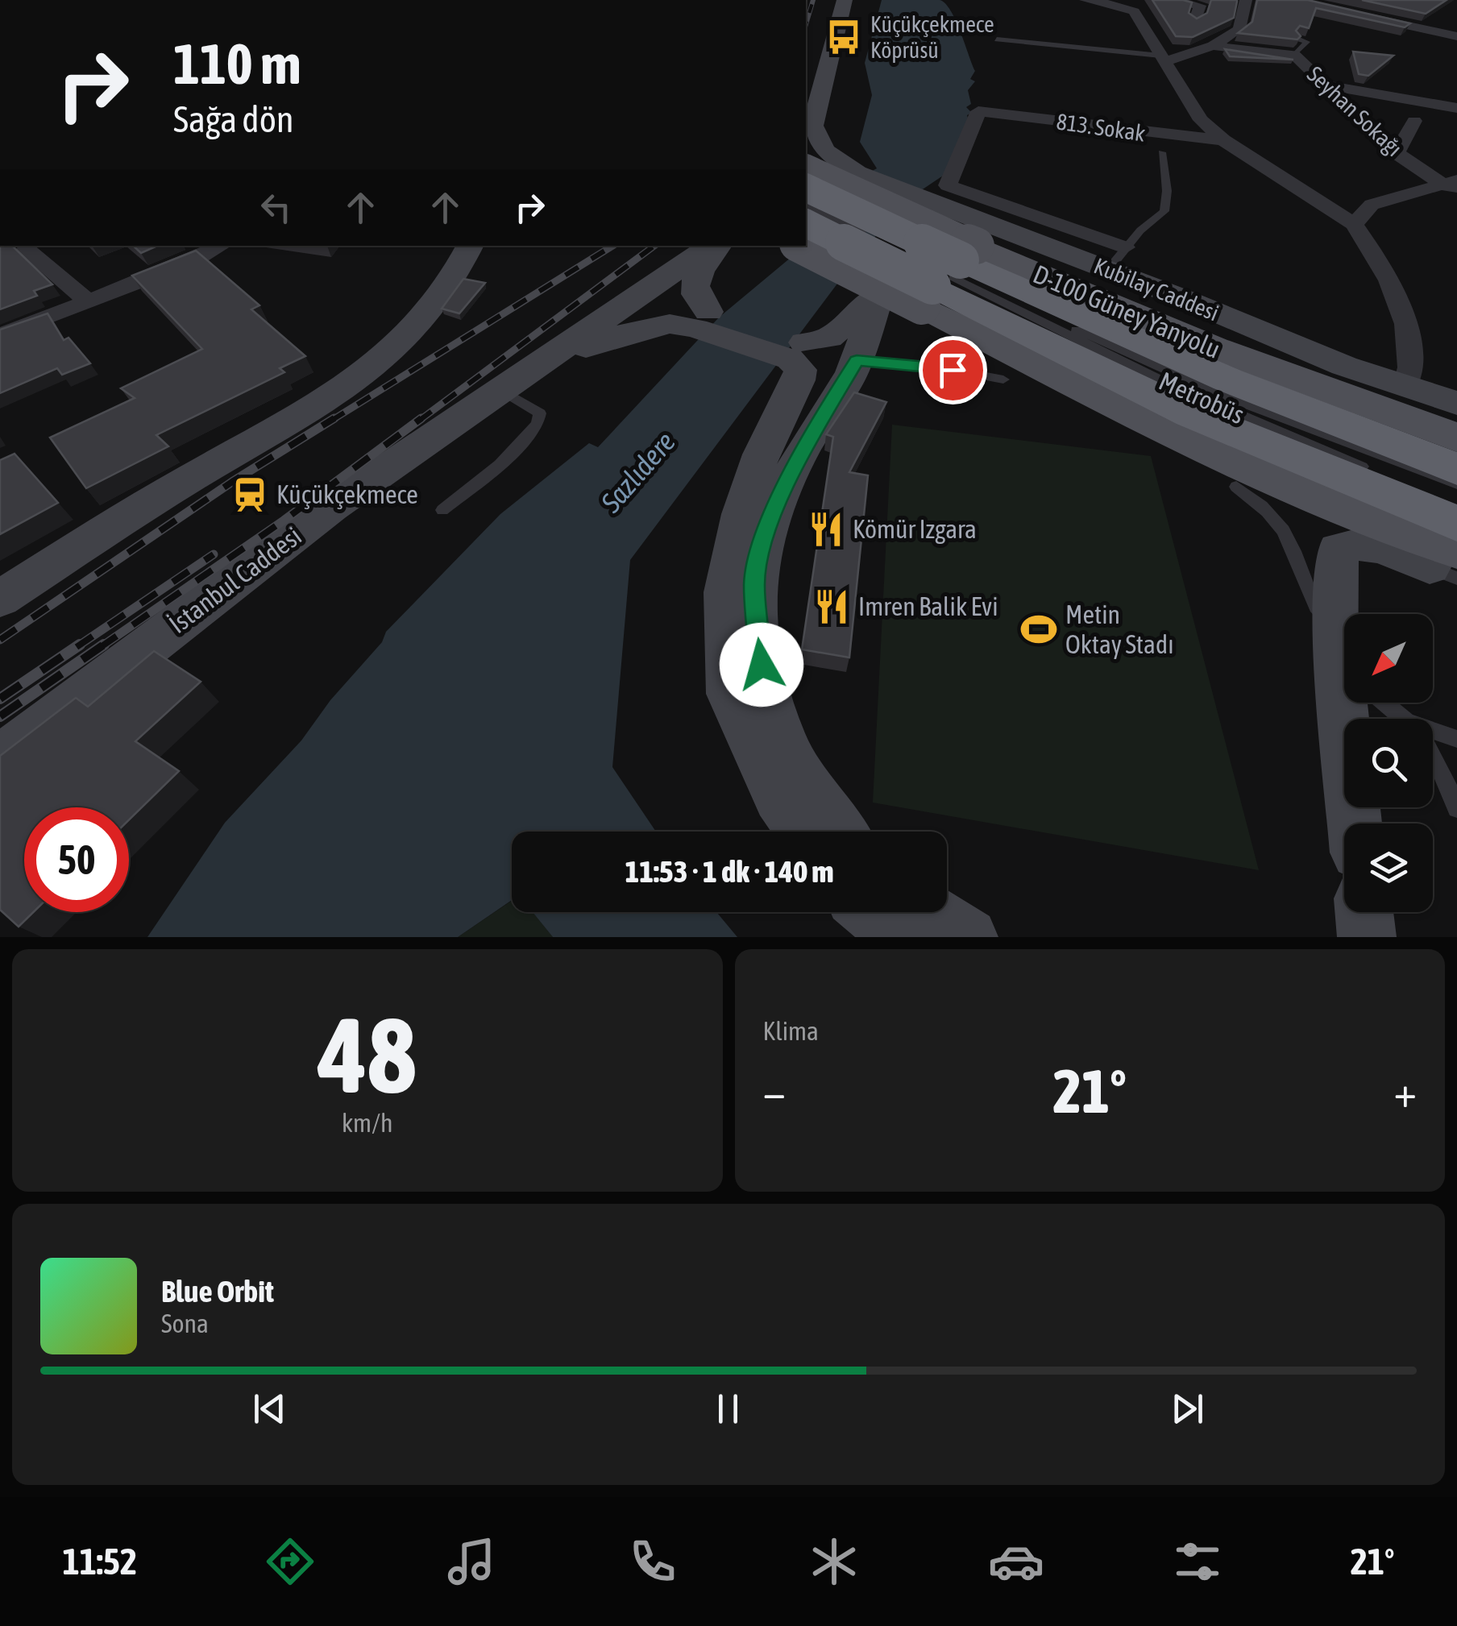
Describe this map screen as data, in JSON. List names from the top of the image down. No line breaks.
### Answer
{"streets":{"main road":["Kubilay Caddesi","D-100 Güney Yanyolu","İstanbul Caddesi"],"street":["Seyhan Sokağı","813. Sokak"],"lane":["Metrobüs"]},"crossings":[["813. Sokak","Kubilay Caddesi"],["D-100 Güney Yanyolu","Metrobüs"]],"water":["Sazlıdere"],"places":{"bus stop":["Küçükçekmece Köprüsü"],"station":["Küçükçekmece"],"restaurant":["Kömür Izgara","Imren Balik Evi"],"sports":["Metin Oktay Stadı"]},"north":"bottom left","page":{"turn":["110 m","Sağa dön"],"limit":"50","trip":"11:53 · 1 dk · 140 m","tile":[["48","km/h"],"Klima"],"heat":["−","21°","+"],"song":["Blue Orbit","Sona"],"tabs":["11:52","21°"]}}
